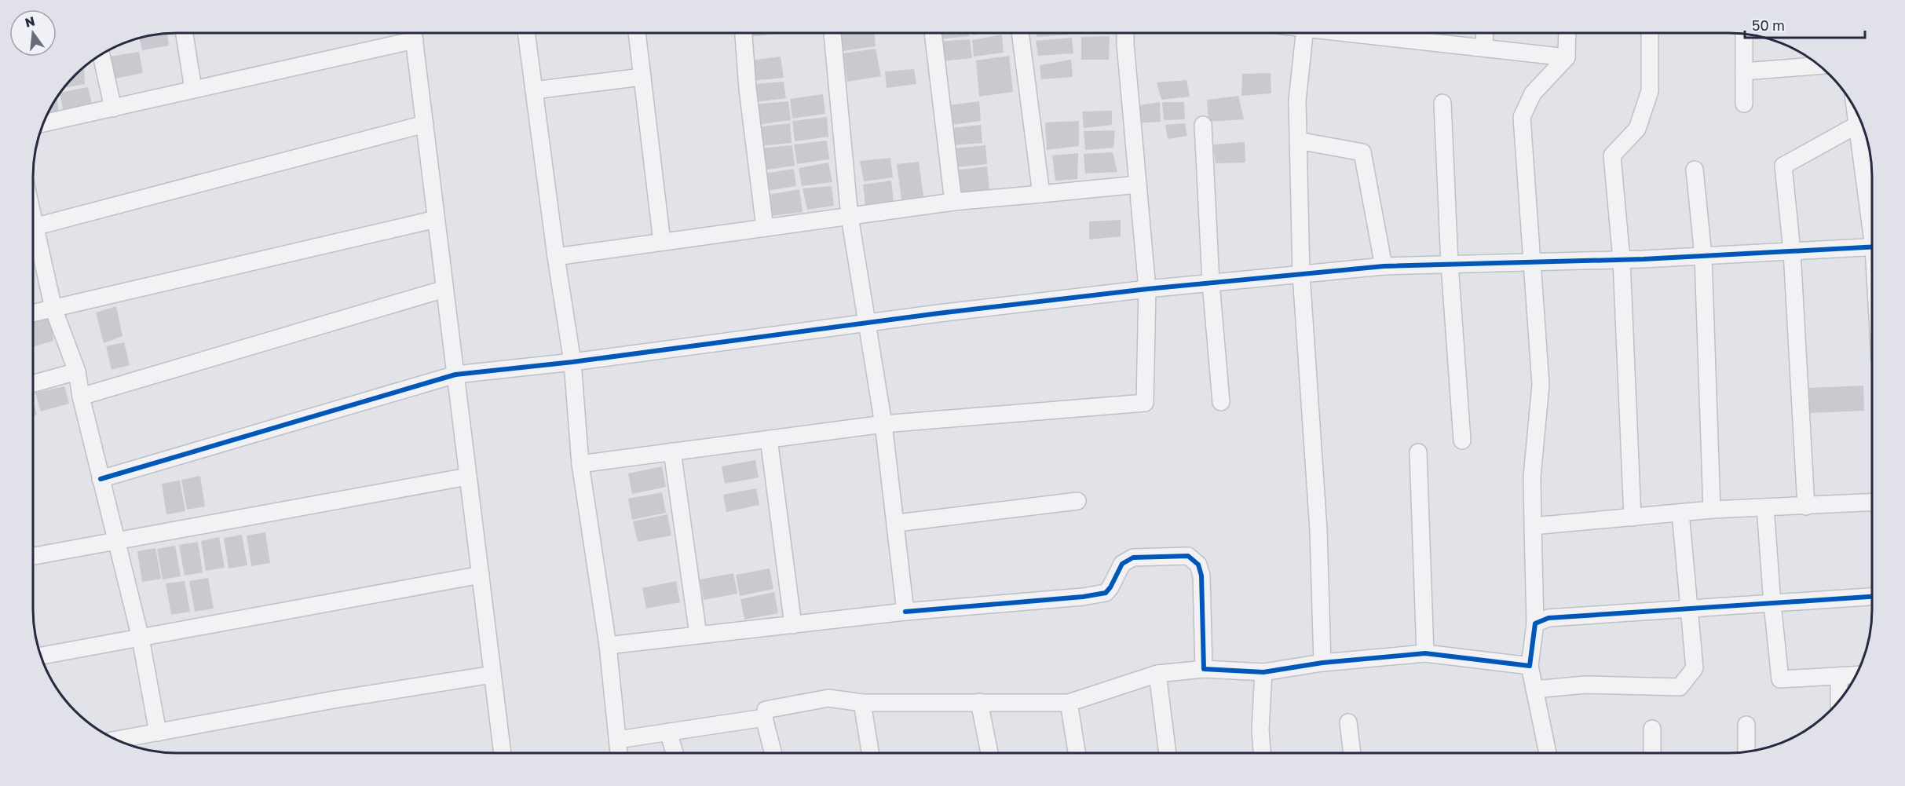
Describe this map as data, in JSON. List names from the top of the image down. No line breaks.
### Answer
{"scale_bar":"50 m","north":"top"}
